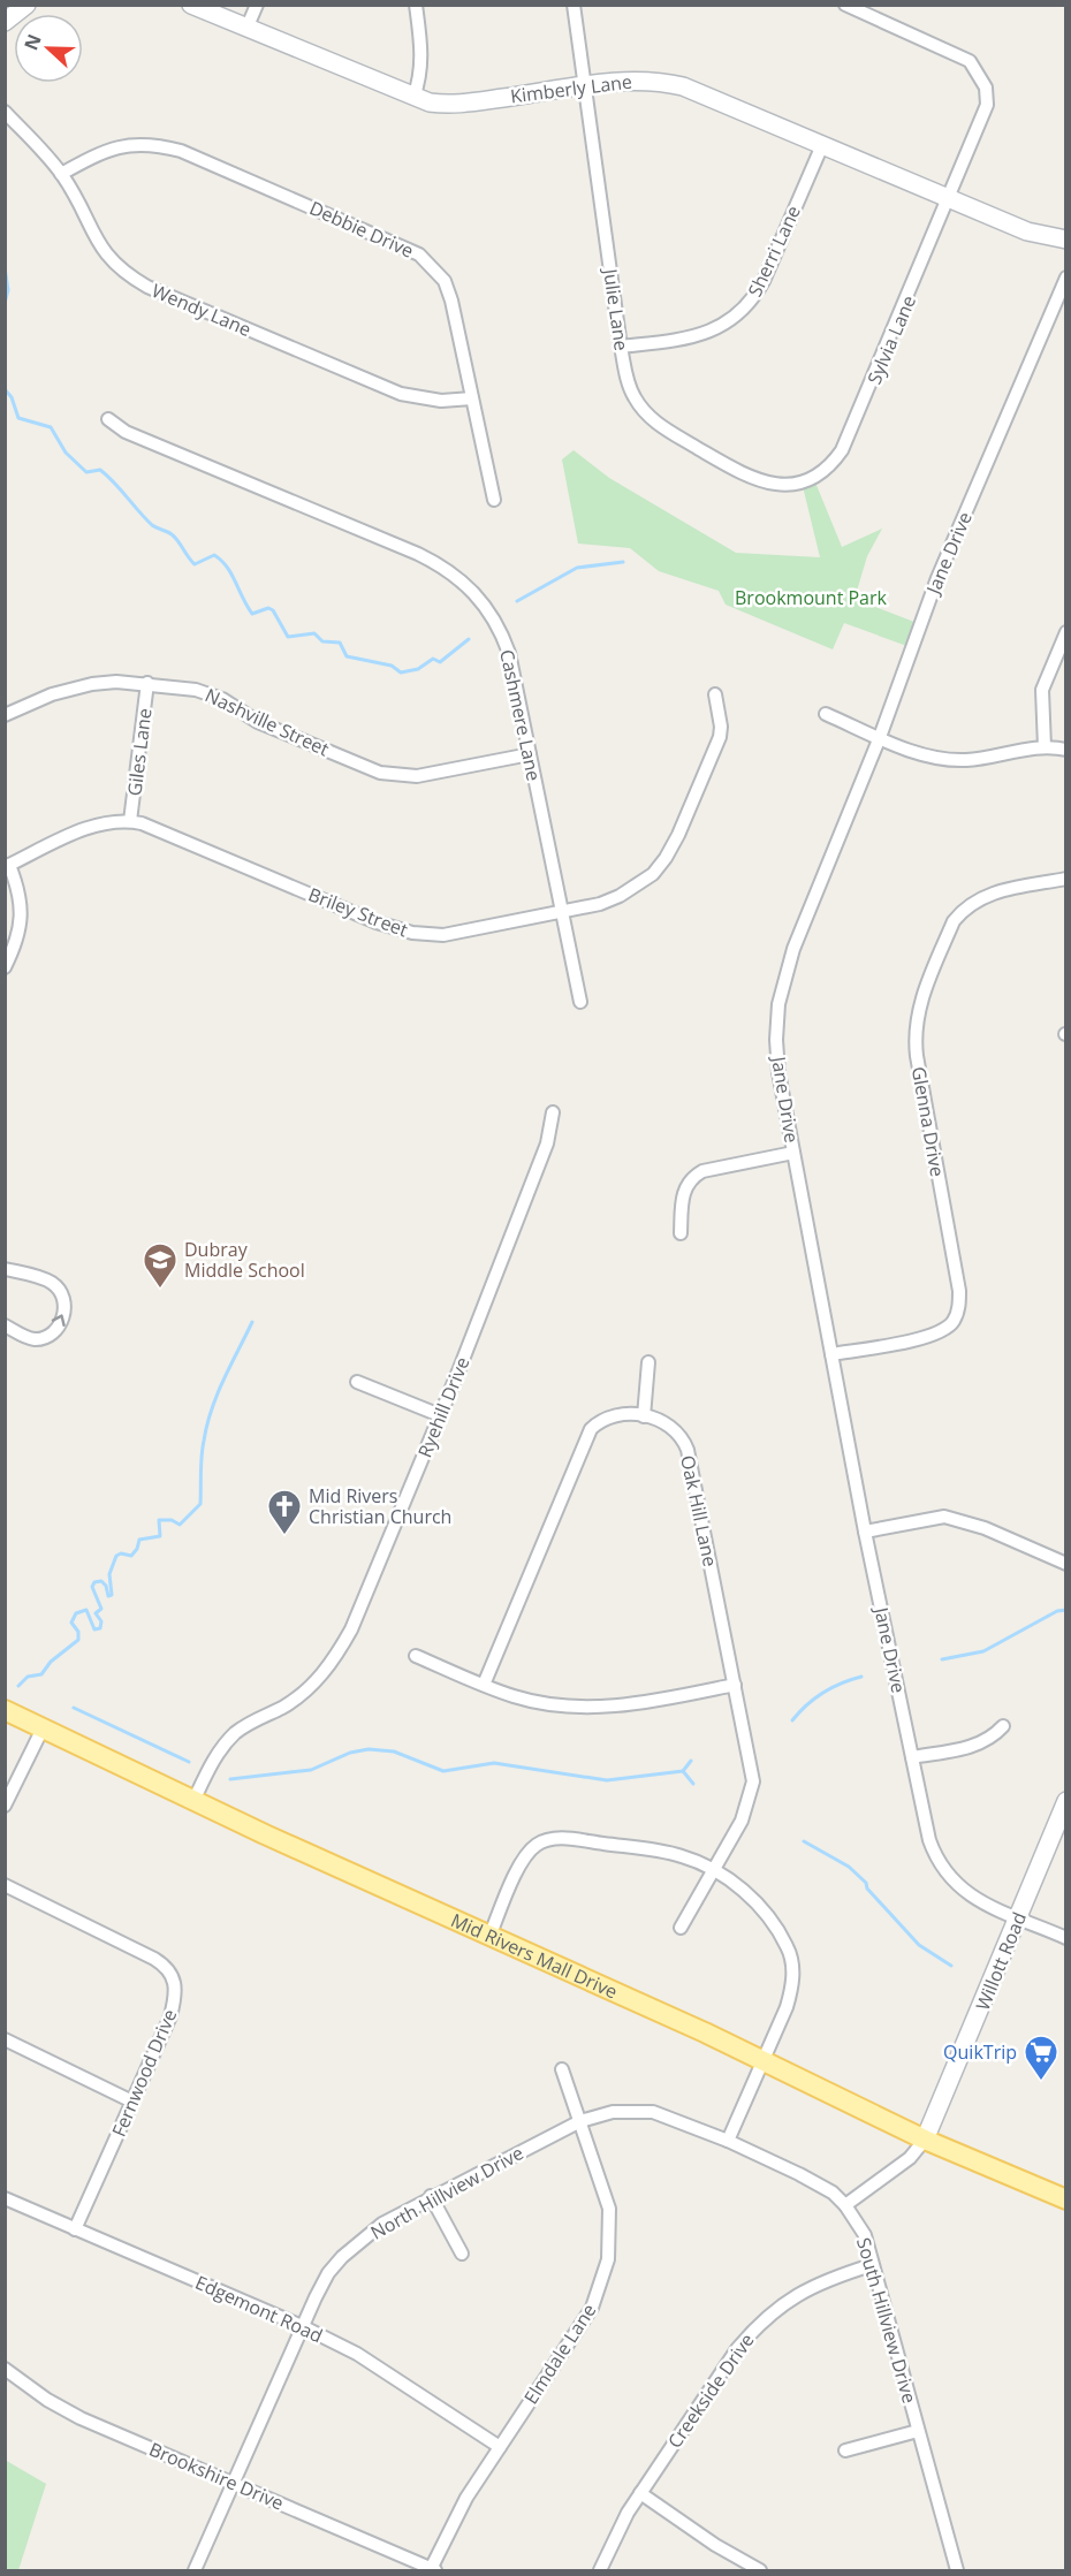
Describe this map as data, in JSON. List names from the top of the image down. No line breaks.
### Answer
{"streets":{"main road":["Mid Rivers Mall Drive"],"street":["Kimberly Lane","Debbie Drive","Sherri Lane","Wendy Lane","Julie Lane","Sylvia Lane","Jane Drive","Cashmere Lane","Nashville Street","Giles Lane","Briley Street","Glenna Drive","Ryehill Drive","Oak Hill Lane","Willott Road","Fernwood Drive","North Hillview Drive","Edgemont Road","South Hillview Drive","Elmdale Lane","Creekside Drive","Brookshire Drive"]},"crossings":[["Kimberly Lane","Sherri Lane"],["Kimberly Lane","Julie Lane"],["Kimberly Lane","Sylvia Lane"],["Debbie Drive","Wendy Lane"],["Sherri Lane","Julie Lane"],["Julie Lane","Sylvia Lane"],["Jane Drive","Glenna Drive"],["Jane Drive","Willott Road"],["Cashmere Lane","Nashville Street"],["Cashmere Lane","Briley Street"],["Nashville Street","Giles Lane"],["Giles Lane","Briley Street"],["Ryehill Drive","Mid Rivers Mall Drive"],["Mid Rivers Mall Drive","Willott Road"],["Willott Road","South Hillview Drive"],["Fernwood Drive","Edgemont Road"],["North Hillview Drive","Edgemont Road"],["North Hillview Drive","South Hillview Drive"],["North Hillview Drive","Elmdale Lane"],["North Hillview Drive","Brookshire Drive"],["Edgemont Road","Elmdale Lane"],["South Hillview Drive","Creekside Drive"],["Elmdale Lane","Brookshire Drive"]],"parks":["Brookmount Park"],"places":{"school or university":["Dubray Middle School"],"church":["Mid Rivers Christian Church"],"supermarket":["QuikTrip"]},"north":"left"}
